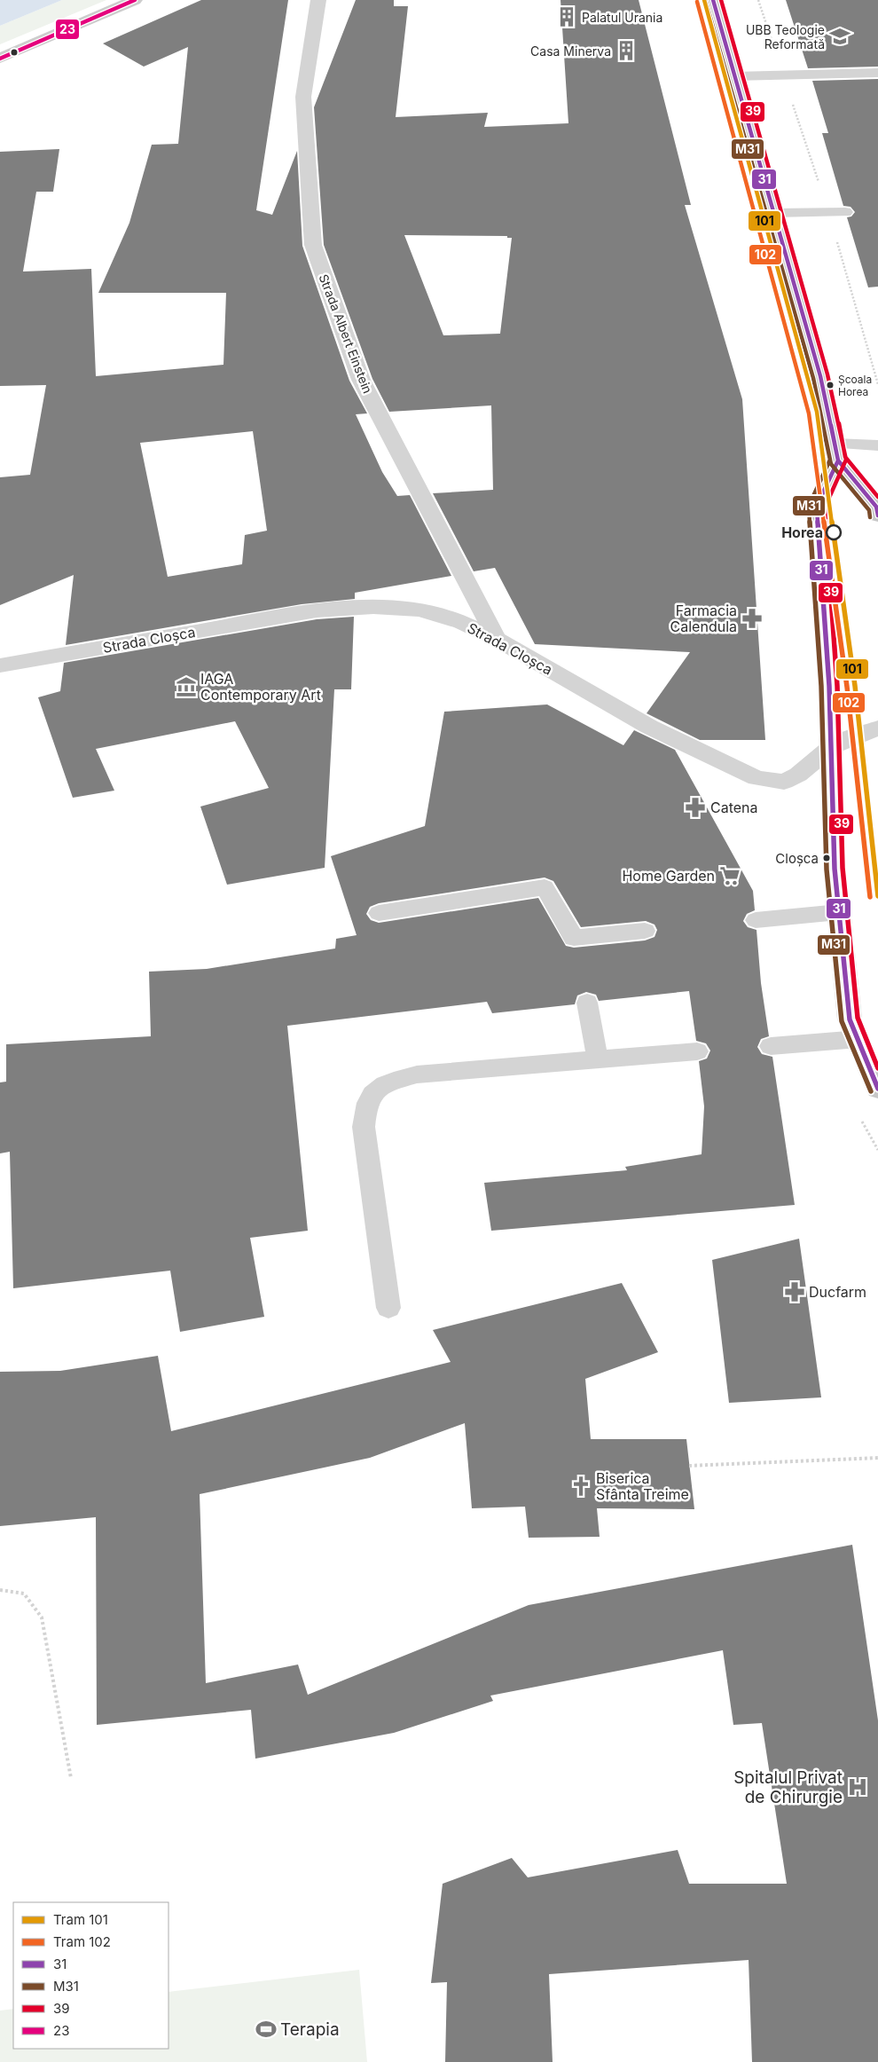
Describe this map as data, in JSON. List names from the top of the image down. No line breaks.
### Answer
{"streets":{"street":["Strada Albert Einstein","Strada Cloșca"]},"crossings":[["Strada Albert Einstein","Strada Cloșca"]],"places":{"building":["Palatul Urania","Casa Minerva"],"school or university":["UBB Teologie Reformată"],"other":["Școala Horea","Horea","Cloșca"],"pharmacy":["Farmacia Calendula","Catena","Ducfarm"],"museum":["IAGA Contemporary Art"],"supermarket":["Home Garden"],"church":["Biserica Sfânta Treime"],"hospital":["Spitalul Privat de Chirurgie"],"sports":["Terapia"]},"lines":["tram line 101","transit line 31","transit line 39","transit line 23","tram line 102","transit line M31"],"legend":["Tram 101","Tram 102","31","M31","39","23"]}
